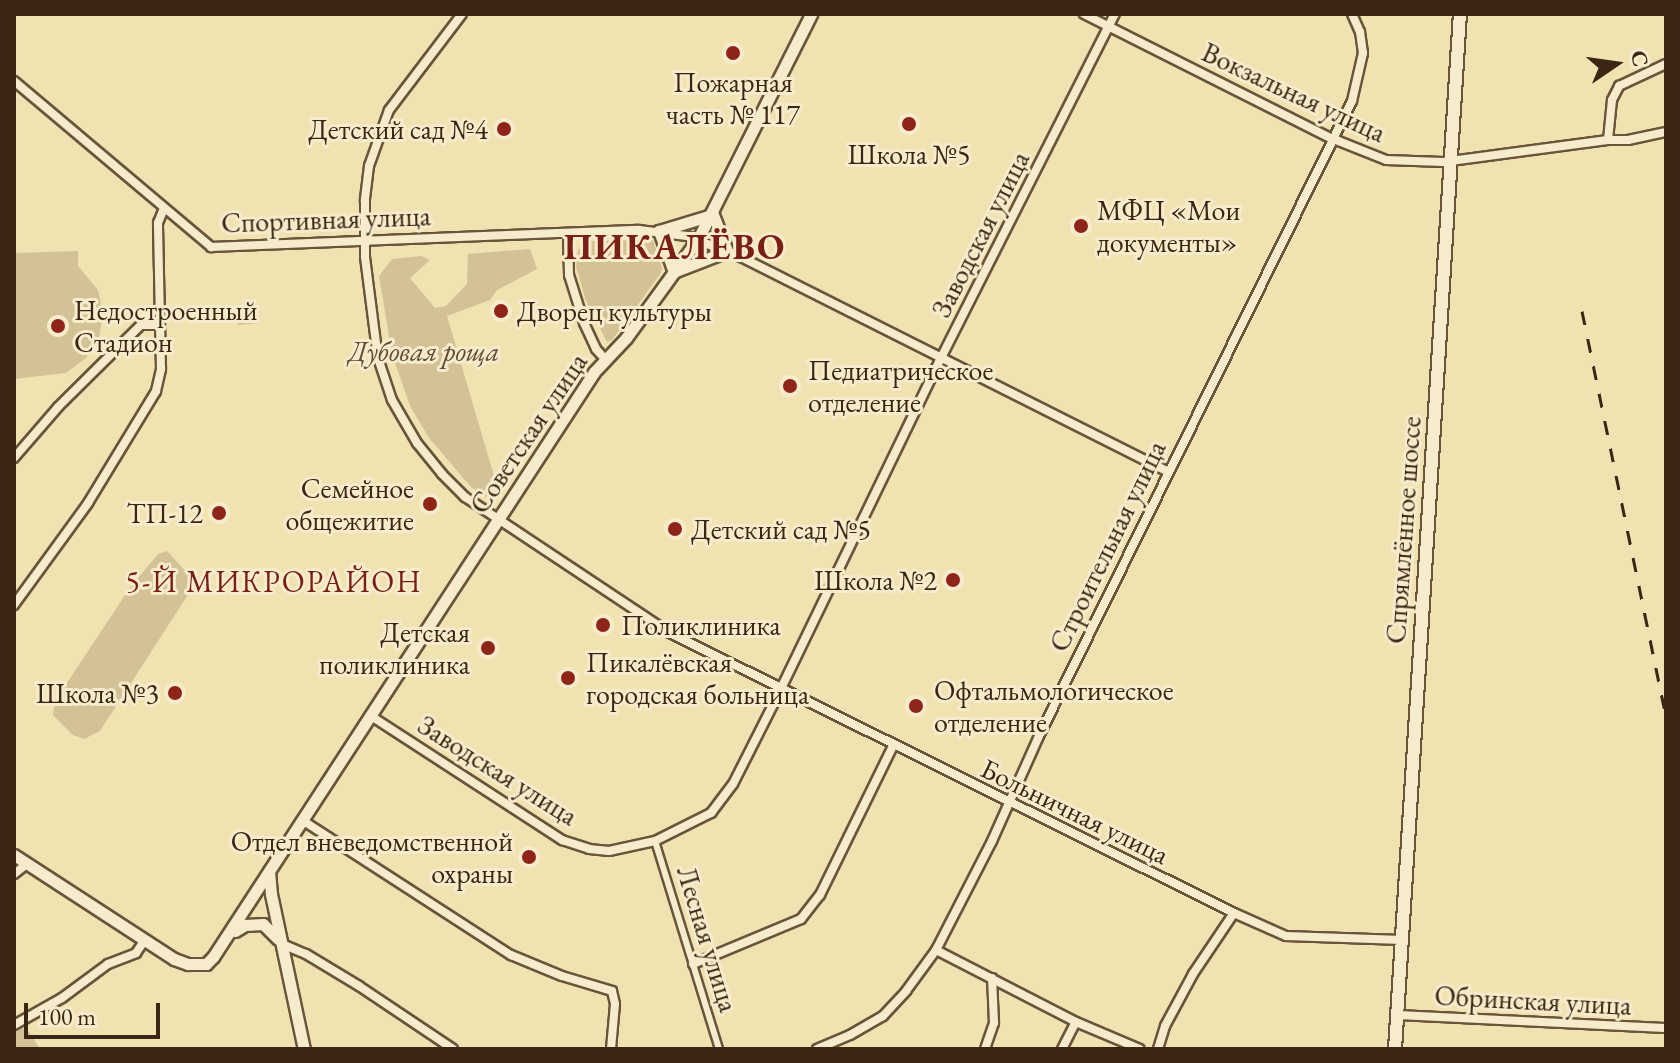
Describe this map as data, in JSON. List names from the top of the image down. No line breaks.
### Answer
{"streets":{"main road":["Спрямлённое шоссе"],"street":["Вокзальная улица","Спортивная улица","Заводская улица","Советская улица","Строительная улица","Больничная улица","Лесная улица","Обринская улица"]},"crossings":[["Вокзальная улица","Заводская улица"],["Вокзальная улица","Спрямлённое шоссе"],["Вокзальная улица","Строительная улица"],["Спортивная улица","Заводская улица"],["Спортивная улица","Советская улица"],["Спортивная улица","Строительная улица"],["Спортивная улица","Больничная улица"],["Заводская улица","Советская улица"],["Заводская улица","Больничная улица"],["Заводская улица","Лесная улица"],["Советская улица","Больничная улица"],["Спрямлённое шоссе","Больничная улица"],["Спрямлённое шоссе","Обринская улица"],["Строительная улица","Больничная улица"]],"districts":["ПИКАЛЁВО","5-Й МИКРОРАЙОН"],"parks":["Дубовая роща"],"places":["Пожарная часть № 117","Школа №5","Детский сад №4","МФЦ «Мои документы»","Дворец культуры","Недостроенный Стадион","Педиатрическое отделение","Семейное общежитие","ТП-12","Детский сад №5","Школа №2","Поликлиника","Детская поликлиника","Пикалёвская городская больница","Школа №3","Офтальмологическое отделение","Отдел вневедомственной охраны"],"scale_bar":"100 m","north":"right"}
